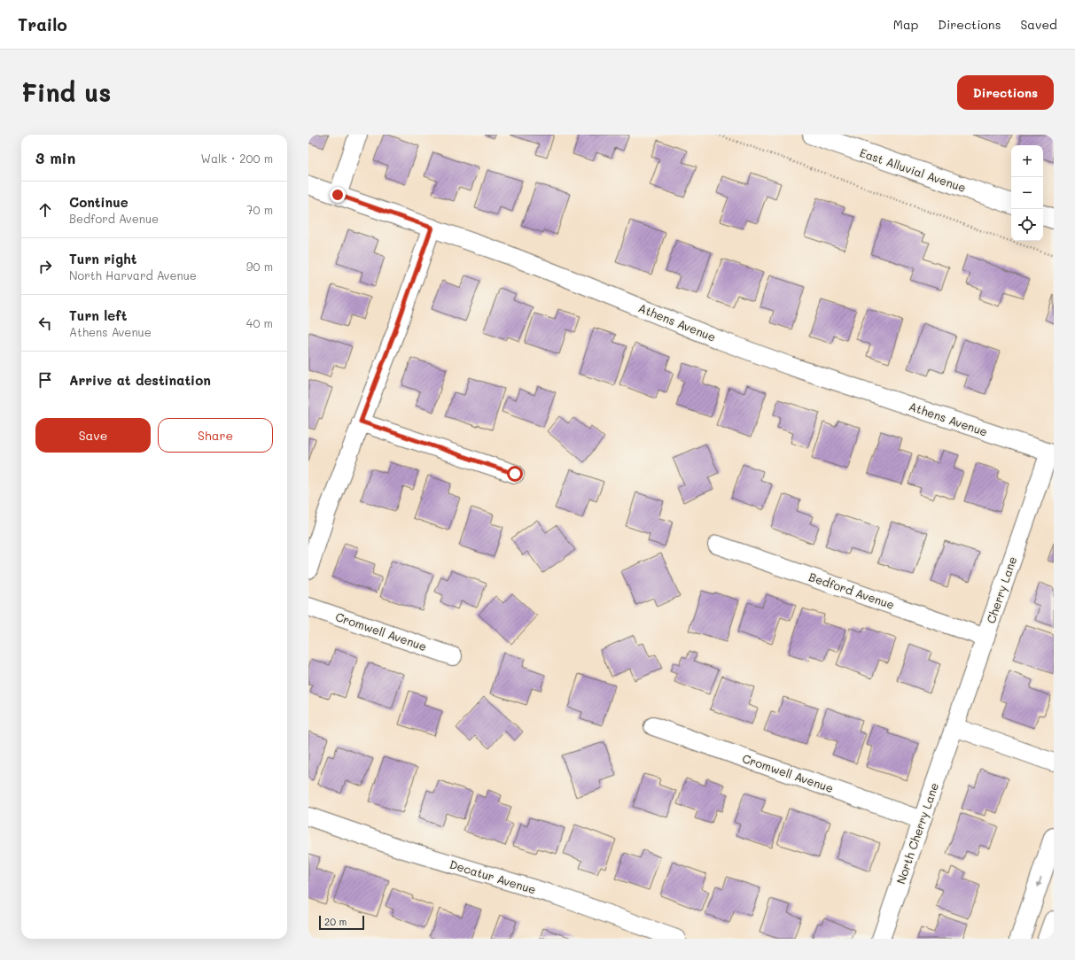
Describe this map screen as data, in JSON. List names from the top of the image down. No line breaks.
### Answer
{"streets":{"street":["East Alluvial Avenue","Athens Avenue","Cherry Lane","Bedford Avenue","Cromwell Avenue","North Cherry Lane","Decatur Avenue"]},"crossings":[["Athens Avenue","Cherry Lane"],["Cherry Lane","Bedford Avenue"],["Cherry Lane","North Cherry Lane"],["Cromwell Avenue","North Cherry Lane"]],"scale_bar":"20 m","page":{"header":"Trailo","nav":["Map","Directions","Saved"],"buttons":["Directions",["Save","Share"]],"title":"Find us","heading":["3 min","Walk · 200 m"],"map_buttons":["+","−"],"list":[["Continue","Bedford Avenue","70 m"],["Turn right","North Harvard Avenue","90 m"],["Turn left","Athens Avenue","40 m"],"Arrive at destination"],"scale":"20 m"}}
